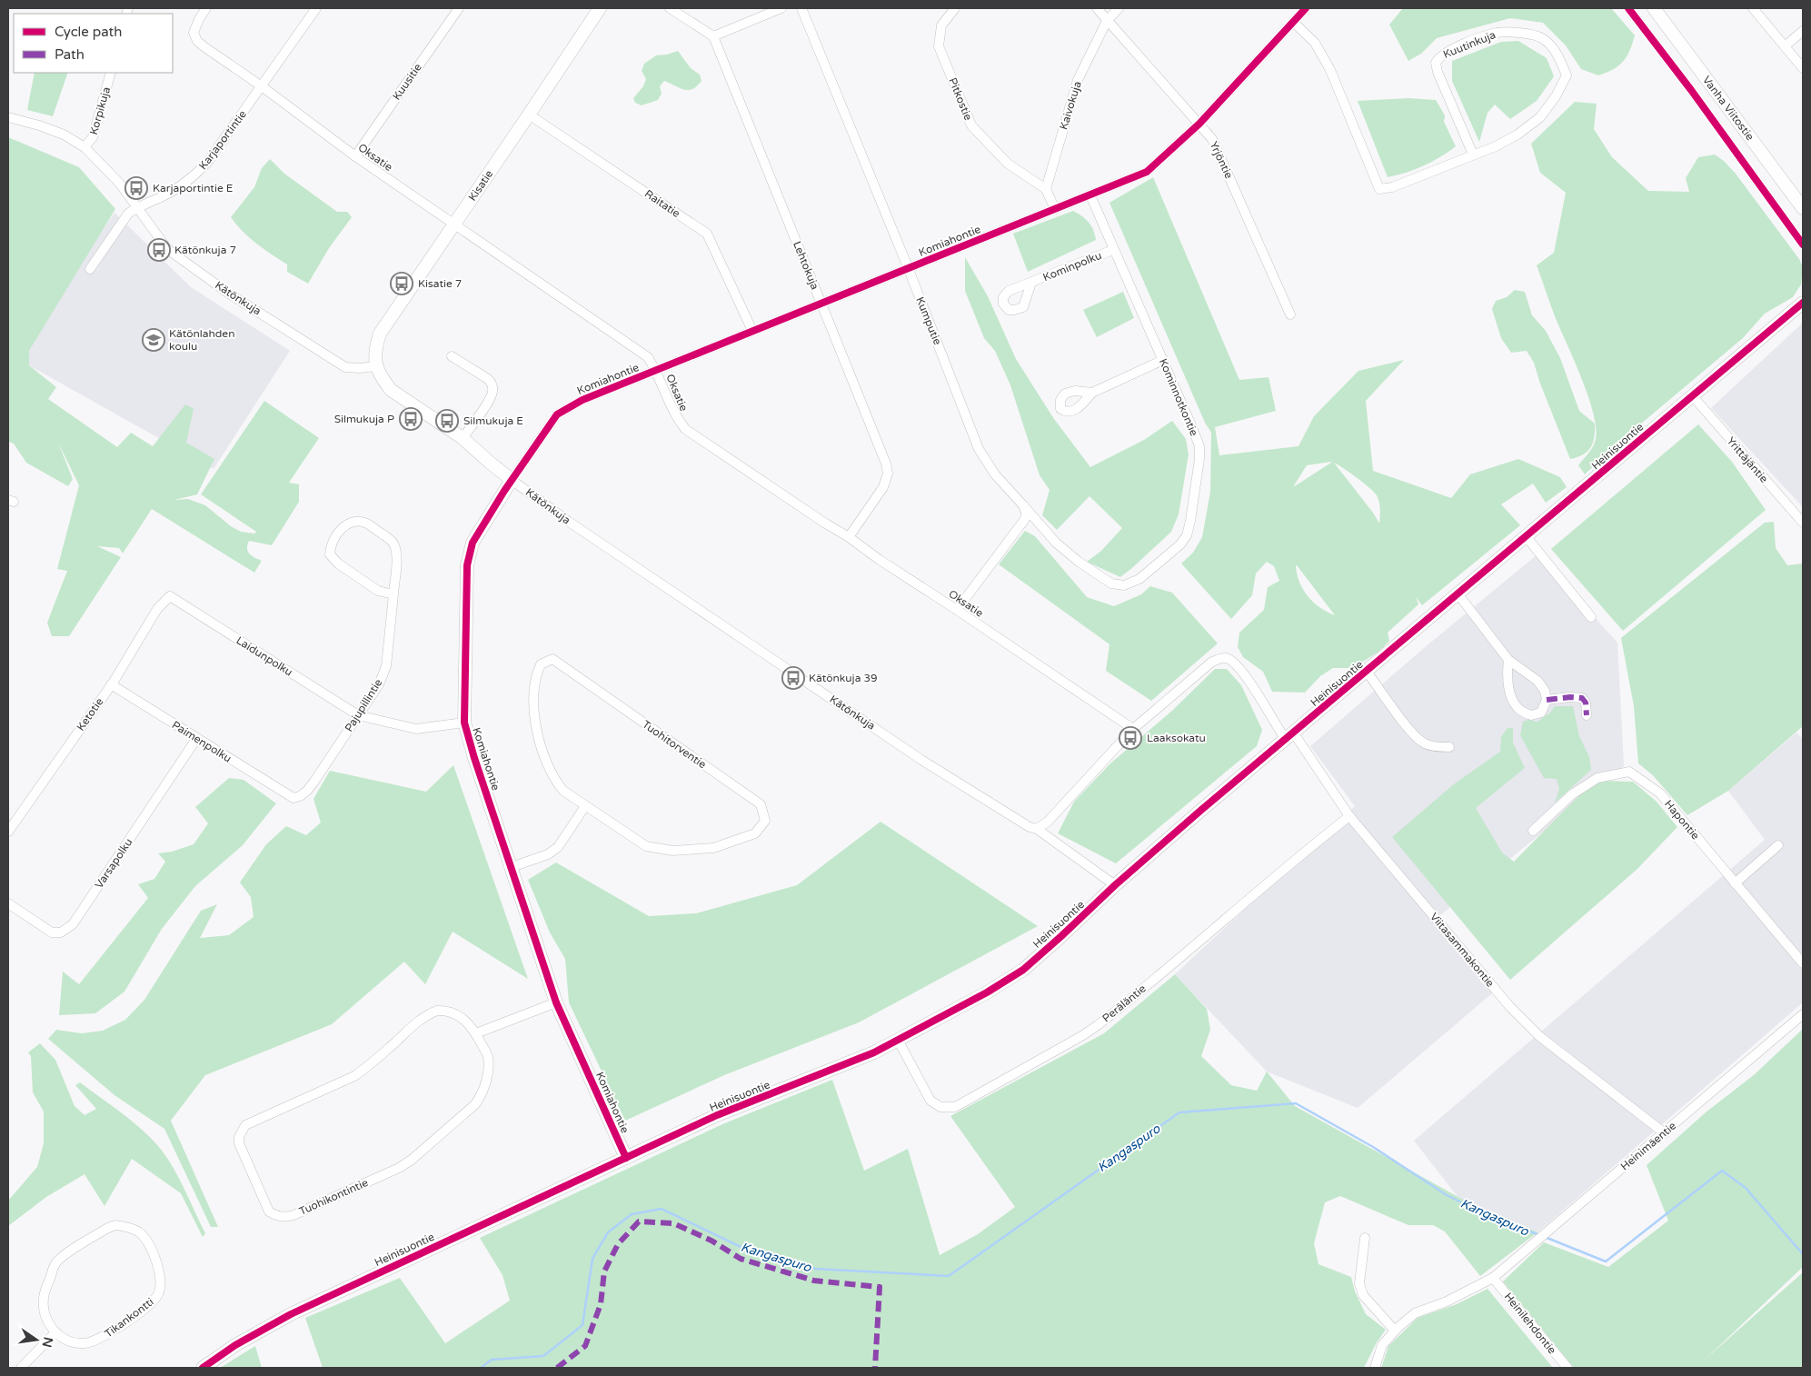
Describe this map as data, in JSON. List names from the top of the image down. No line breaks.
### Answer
{"streets":{"street":["Kuutinkuja","Kuusitie","Pitkostie","Kaivokuja","Vanha Viitostie","Korpikuja","Karjaportintie","Oksatie","Yrjöntie","Kisatie","Raitatie","Komiahontie","Lehtokuja","Kominpolku","Kätönkuja","Kumputie","Kominnotkontie","Heinisuontie","Yrittäjäntie","Laidunpolku","Pajupillintie","Ketotie","Paimenpolku","Tuohitorventie","Hapontie","Varsapolku","Viitasammakontie","Peräläntie","Heinimäentie","Tuohikontintie","Tikankontti","Heinilehdontie"]},"crossings":[["Kuutinkuja","Komiahontie"],["Kuusitie","Oksatie"],["Pitkostie","Kaivokuja"],["Kaivokuja","Yrjöntie"],["Korpikuja","Kätönkuja"],["Karjaportintie","Oksatie"],["Karjaportintie","Kätönkuja"],["Oksatie","Kisatie"],["Oksatie","Komiahontie"],["Oksatie","Lehtokuja"],["Yrjöntie","Komiahontie"],["Kisatie","Raitatie"],["Kisatie","Kätönkuja"],["Raitatie","Komiahontie"],["Komiahontie","Lehtokuja"],["Komiahontie","Kätönkuja"],["Komiahontie","Kumputie"],["Komiahontie","Kominnotkontie"],["Komiahontie","Heinisuontie"],["Komiahontie","Laidunpolku"],["Kominpolku","Kominnotkontie"],["Kätönkuja","Heinisuontie"],["Kumputie","Kominnotkontie"],["Heinisuontie","Yrittäjäntie"],["Heinisuontie","Viitasammakontie"],["Heinisuontie","Peräläntie"],["Laidunpolku","Pajupillintie"],["Laidunpolku","Ketotie"],["Pajupillintie","Paimenpolku"],["Ketotie","Paimenpolku"],["Paimenpolku","Varsapolku"],["Viitasammakontie","Peräläntie"],["Viitasammakontie","Heinimäentie"],["Heinimäentie","Heinilehdontie"]],"water":["Kangaspuro"],"places":{"bus stop":["Karjaportintie E","Kätönkuja 7","Kisatie 7","Silmukuja P","Silmukuja E","Kätönkuja 39","Laaksokatu"],"school or university":["Kätönlahden koulu"]},"legend":["Cycle path","Path"],"north":"right"}
